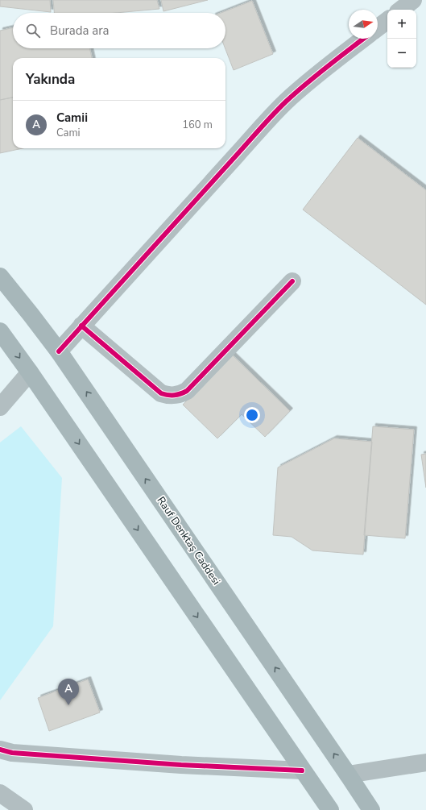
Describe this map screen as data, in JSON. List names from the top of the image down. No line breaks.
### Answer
{"streets":{"main road":["Rauf Denktaş Caddesi"]},"north":"right","page":{"map_buttons":["+","−"],"search":"Burada ara","heading":"Yakında","list":[{"mark":"A","name":"Camii","note":"Cami","value":"160 m"}],"pins":"A"}}
